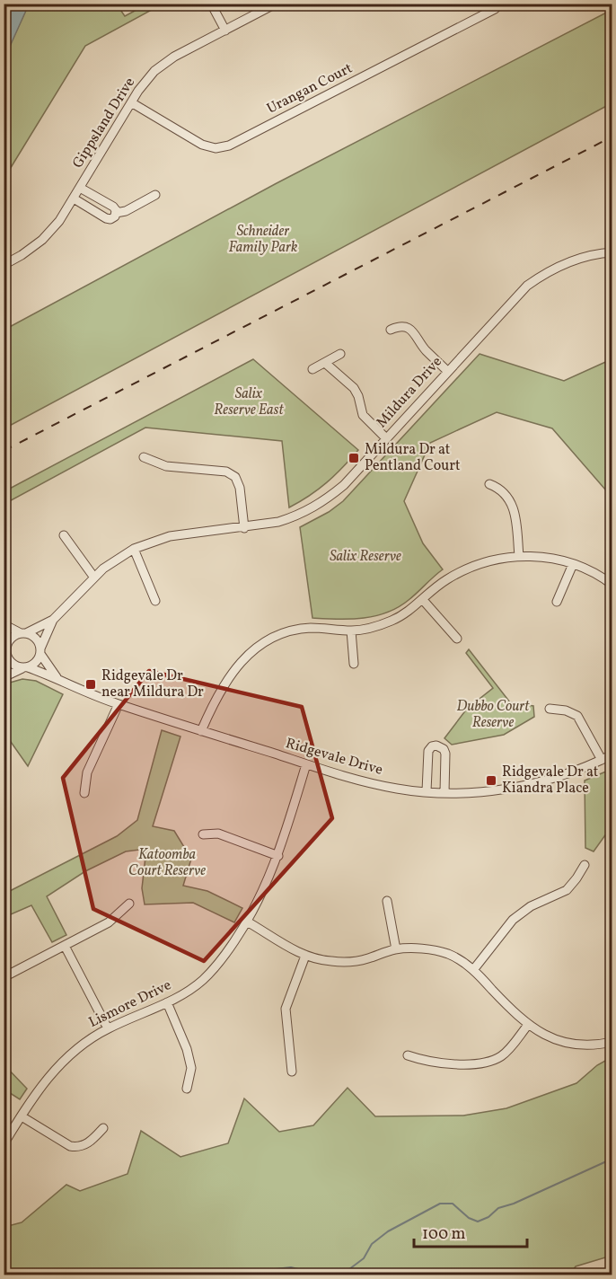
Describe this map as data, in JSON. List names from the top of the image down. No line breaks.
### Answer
{"streets":{"street":["Urangan Court","Gippsland Drive","Mildura Drive","Ridgevale Drive","Lismore Drive"]},"crossings":[["Urangan Court","Gippsland Drive"],["Mildura Drive","Ridgevale Drive"],["Ridgevale Drive","Lismore Drive"]],"parks":["Schneider Family Park","Salix Reserve East","Salix Reserve","Dubbo Court Reserve","Katoomba Court Reserve"],"places":{"transit":["Mildura Dr at Pentland Court","Ridgevale Dr near Mildura Dr","Ridgevale Dr at Kiandra Place"]},"scale_bar":"100 m"}
